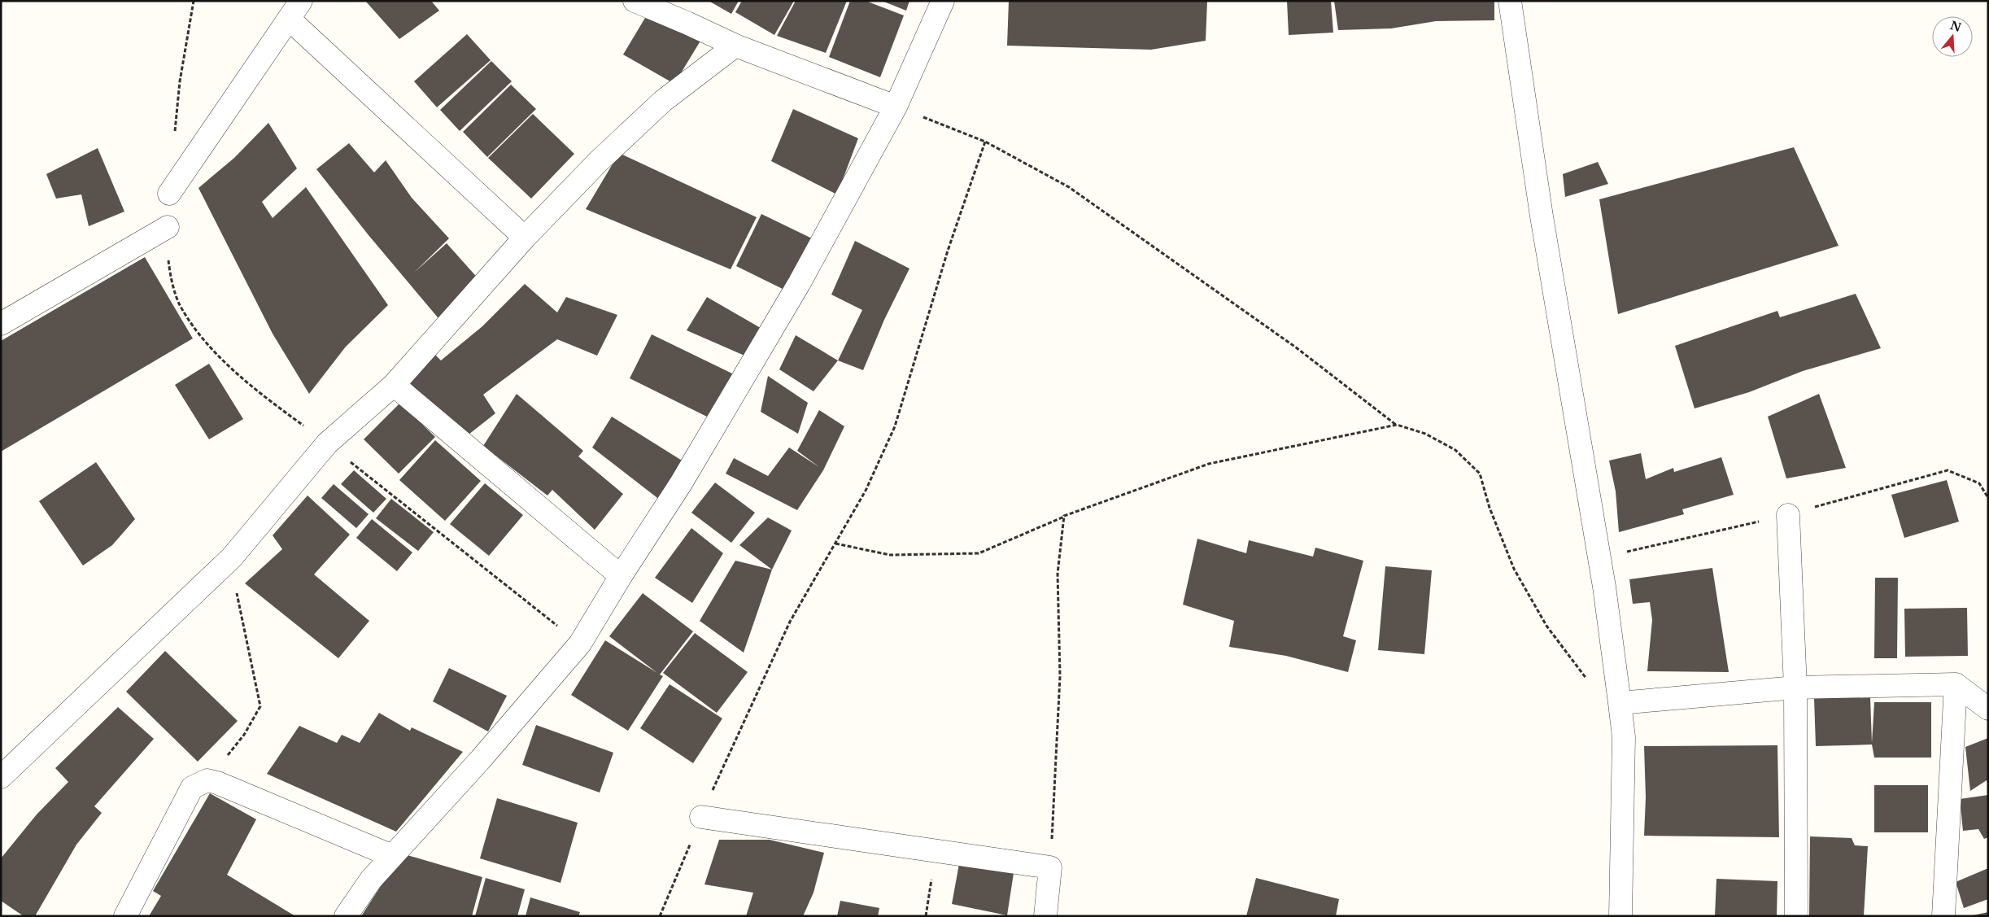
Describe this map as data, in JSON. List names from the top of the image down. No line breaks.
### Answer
{"north":"top"}
